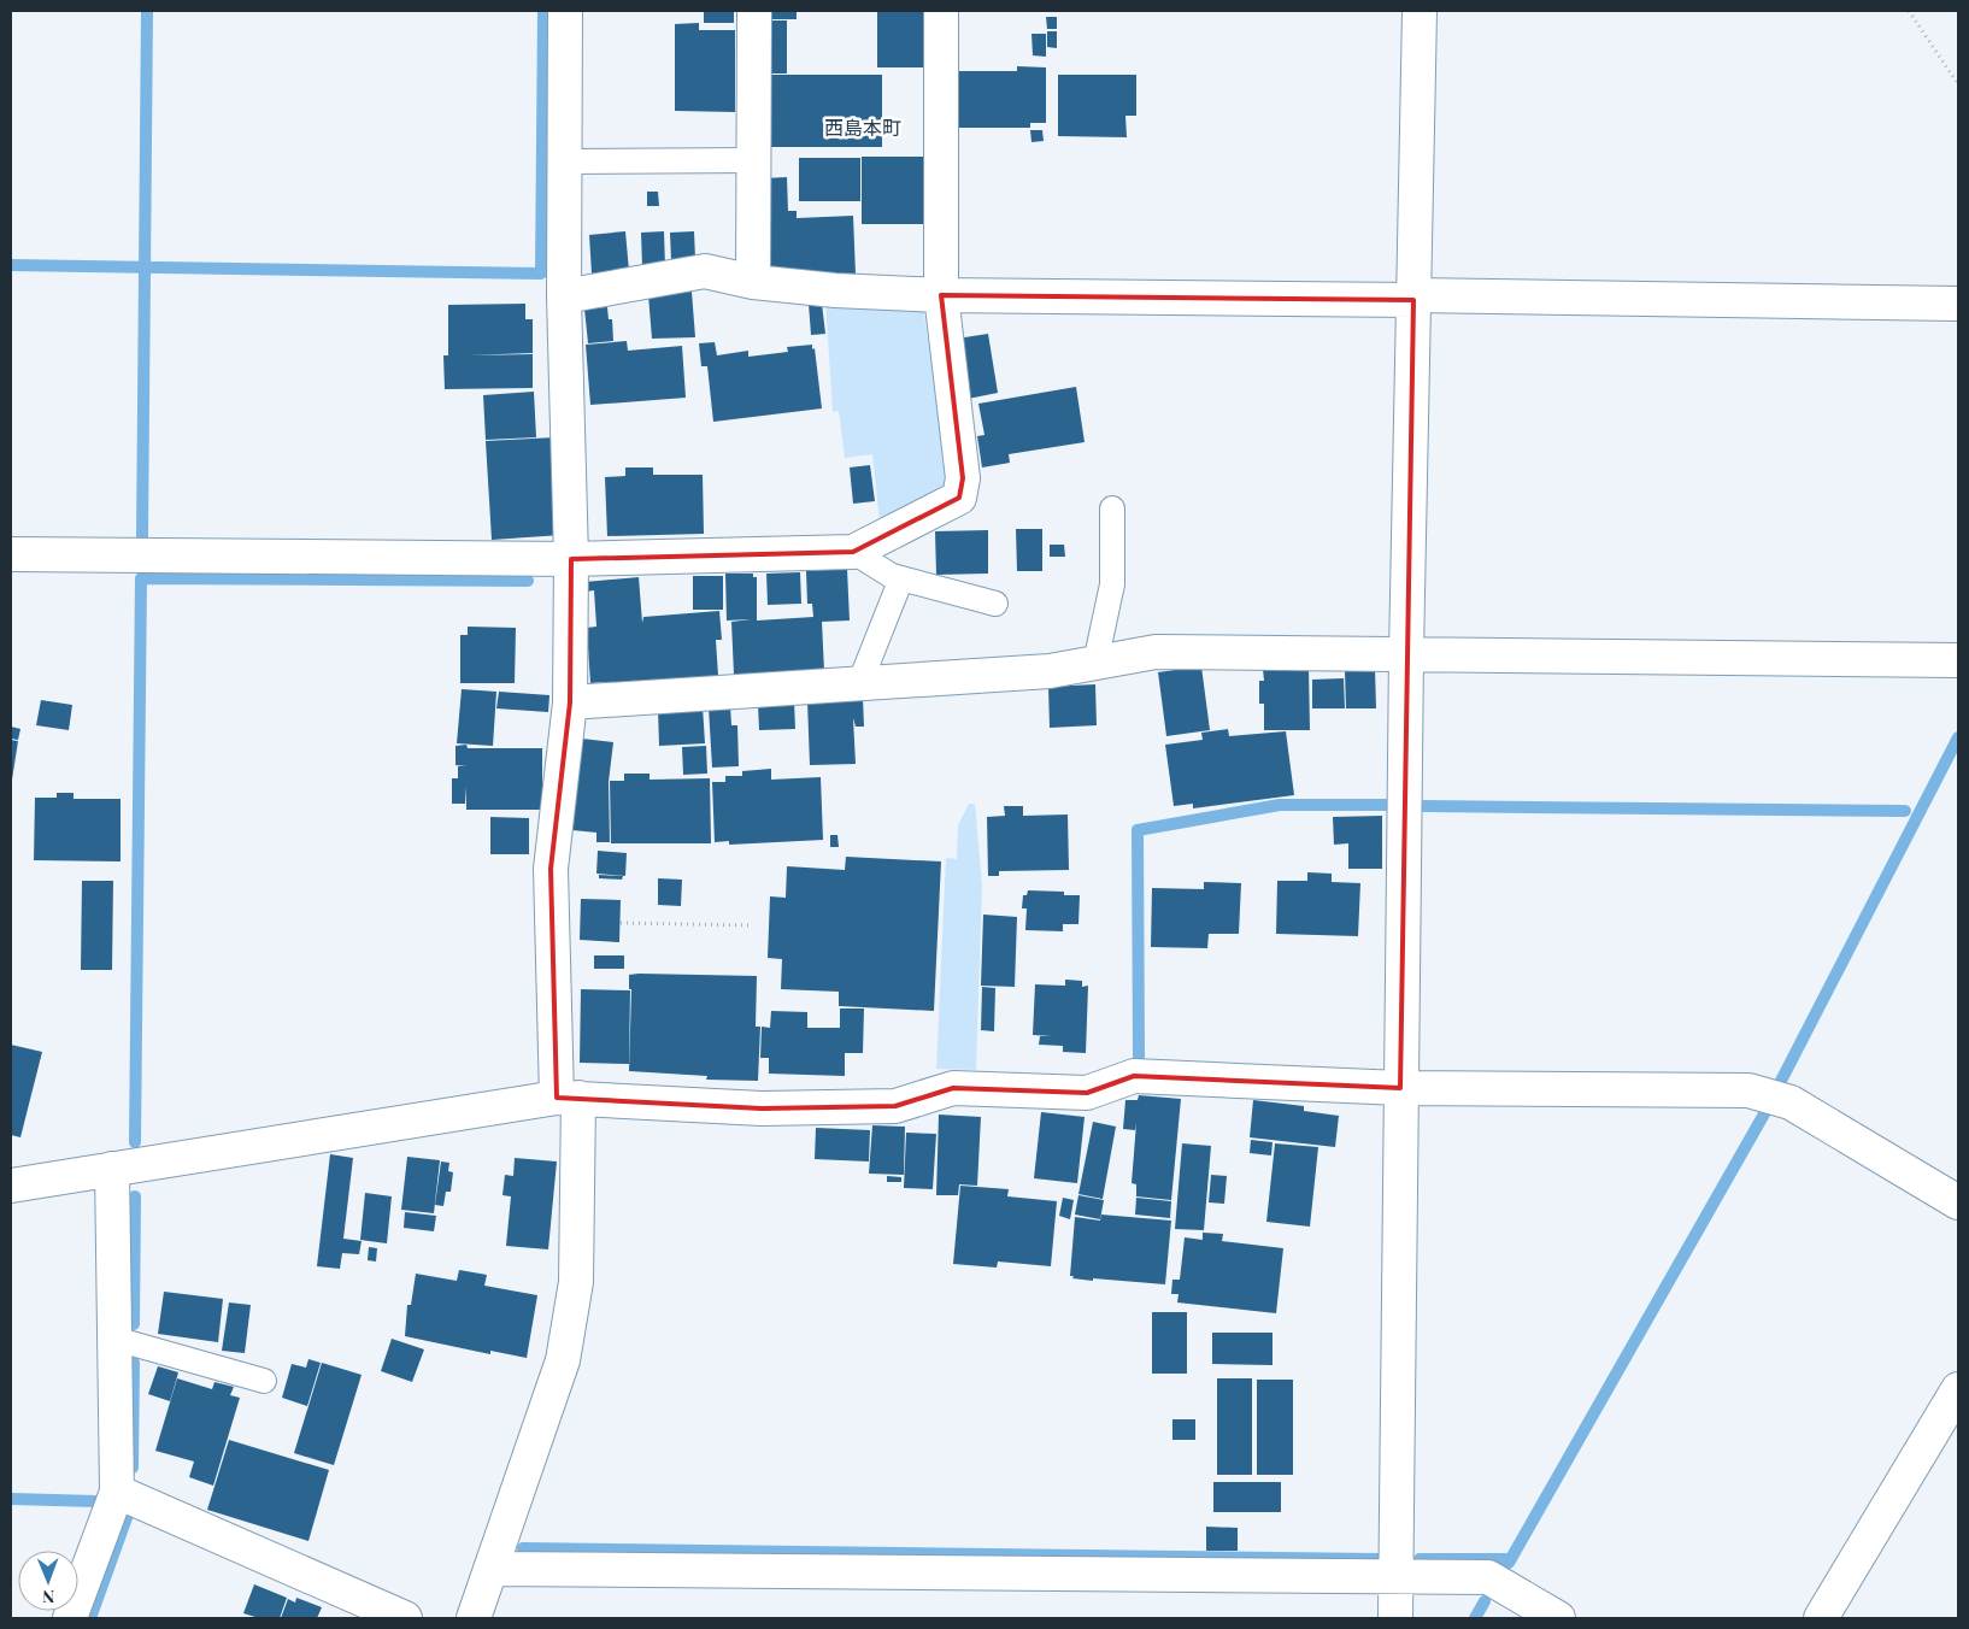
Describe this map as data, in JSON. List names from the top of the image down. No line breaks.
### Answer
{"districts":["西島本町"],"north":"bottom"}
